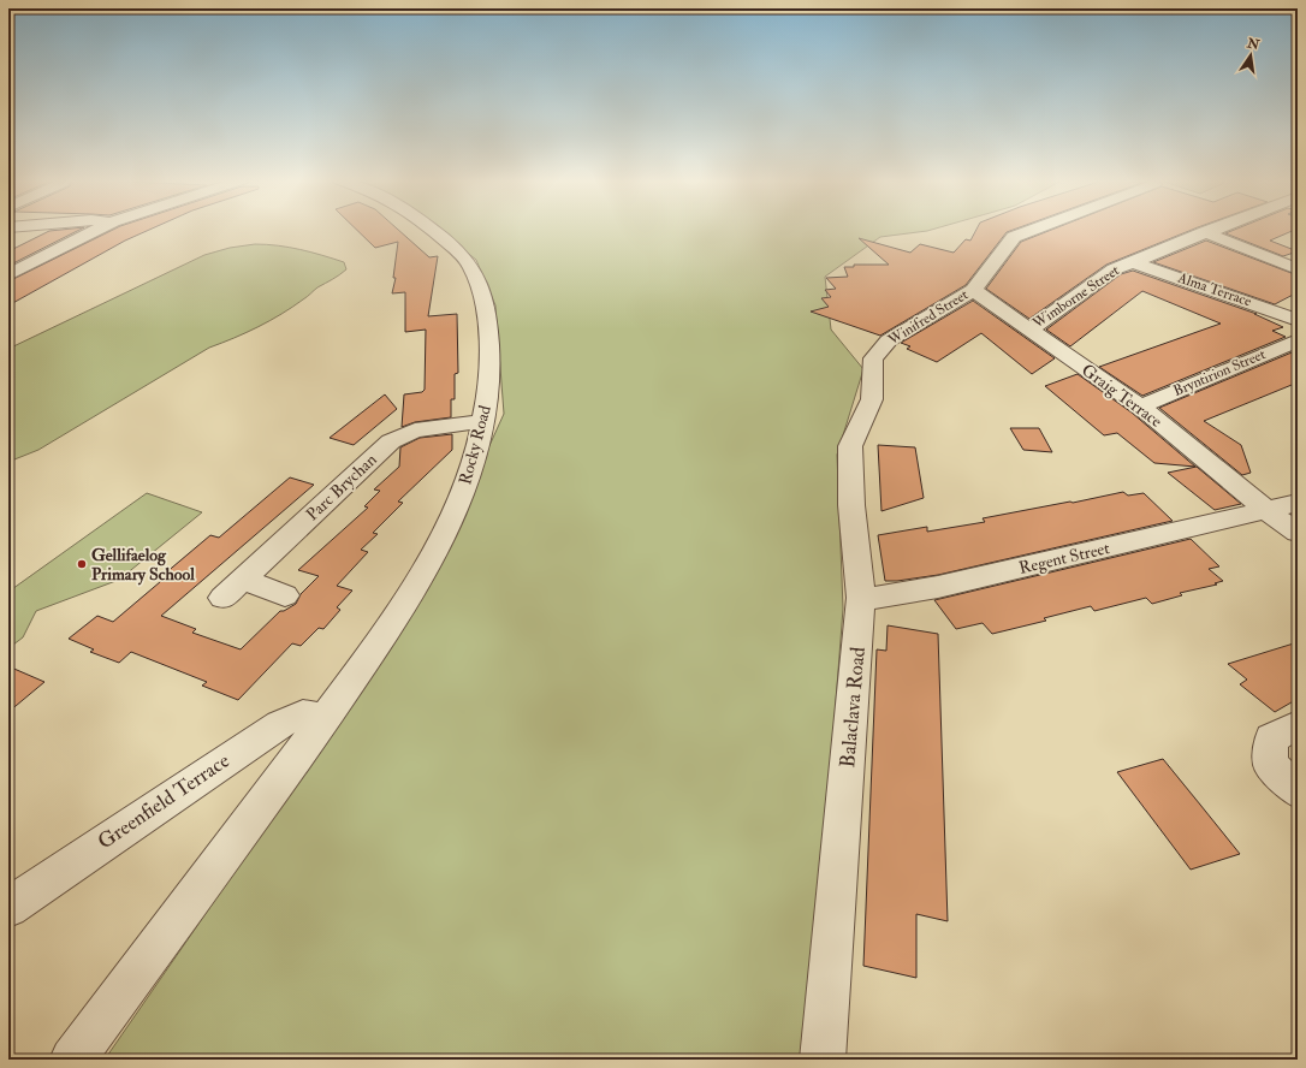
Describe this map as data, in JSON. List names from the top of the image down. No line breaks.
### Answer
{"streets":{"street":["Alma Terrace","Wimborne Street","Winifred Street","Bryntirion Street","Graig Terrace","Rocky Road","Parc Brychan","Regent Street","Balaclava Road","Greenfield Terrace"]},"crossings":[["Alma Terrace","Wimborne Street"],["Wimborne Street","Graig Terrace"],["Winifred Street","Graig Terrace"],["Winifred Street","Balaclava Road"],["Bryntirion Street","Graig Terrace"],["Graig Terrace","Regent Street"],["Rocky Road","Parc Brychan"],["Rocky Road","Greenfield Terrace"],["Regent Street","Balaclava Road"]],"places":["Gellifaelog Primary School"],"north":"top"}
